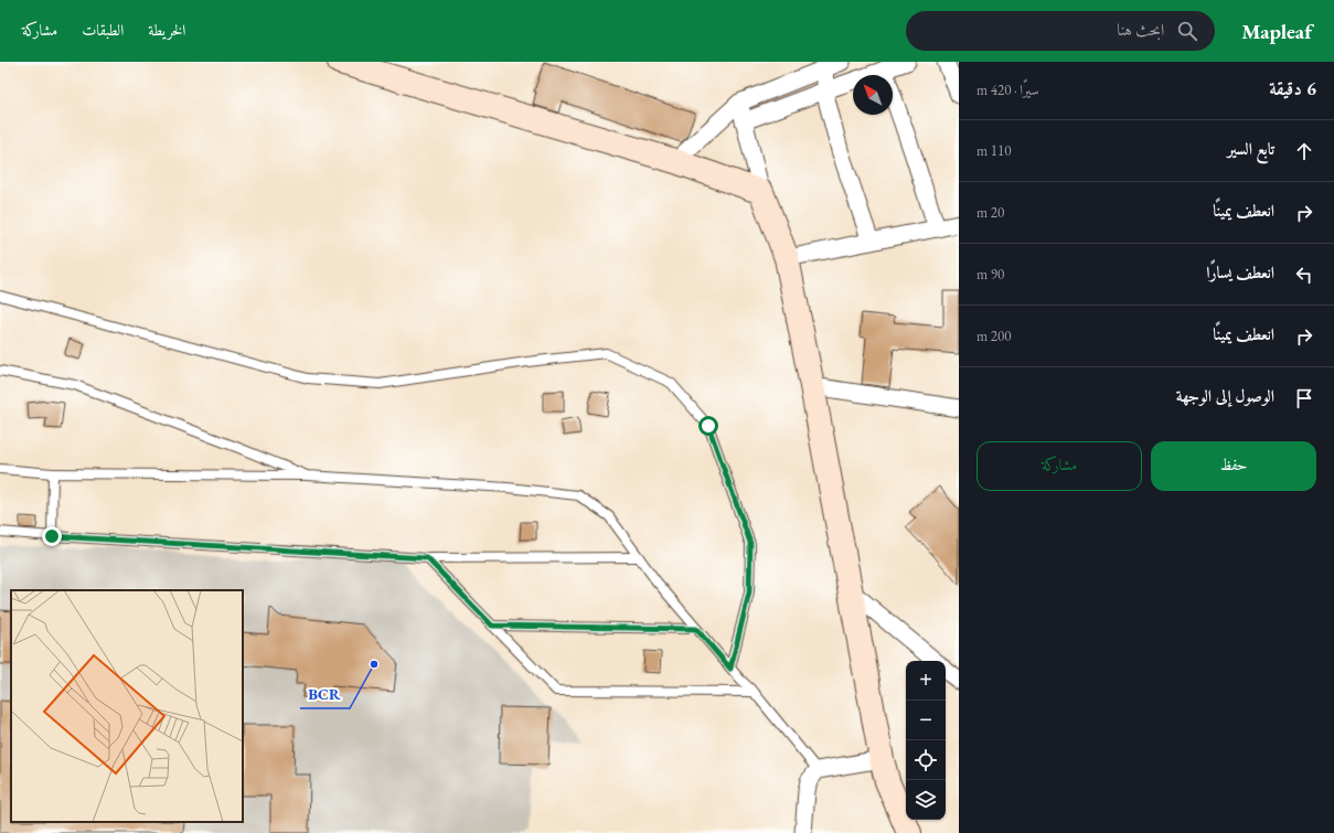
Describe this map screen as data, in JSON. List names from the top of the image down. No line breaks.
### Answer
{"places":["BCR"],"north":"top left","page":{"header":"Mapleaf","search":"ابحث هنا","nav":["الخريطة","الطبقات","مشاركة"],"heading":["6 دقيقة","سيرًا · 420 m"],"list":[["تابع السير","110 m"],["انعطف يمينًا","20 m"],["انعطف يسارًا","90 m"],["انعطف يمينًا","200 m"],"الوصول إلى الوجهة"],"buttons":["حفظ","مشاركة"],"map_buttons":["+","−"]}}
